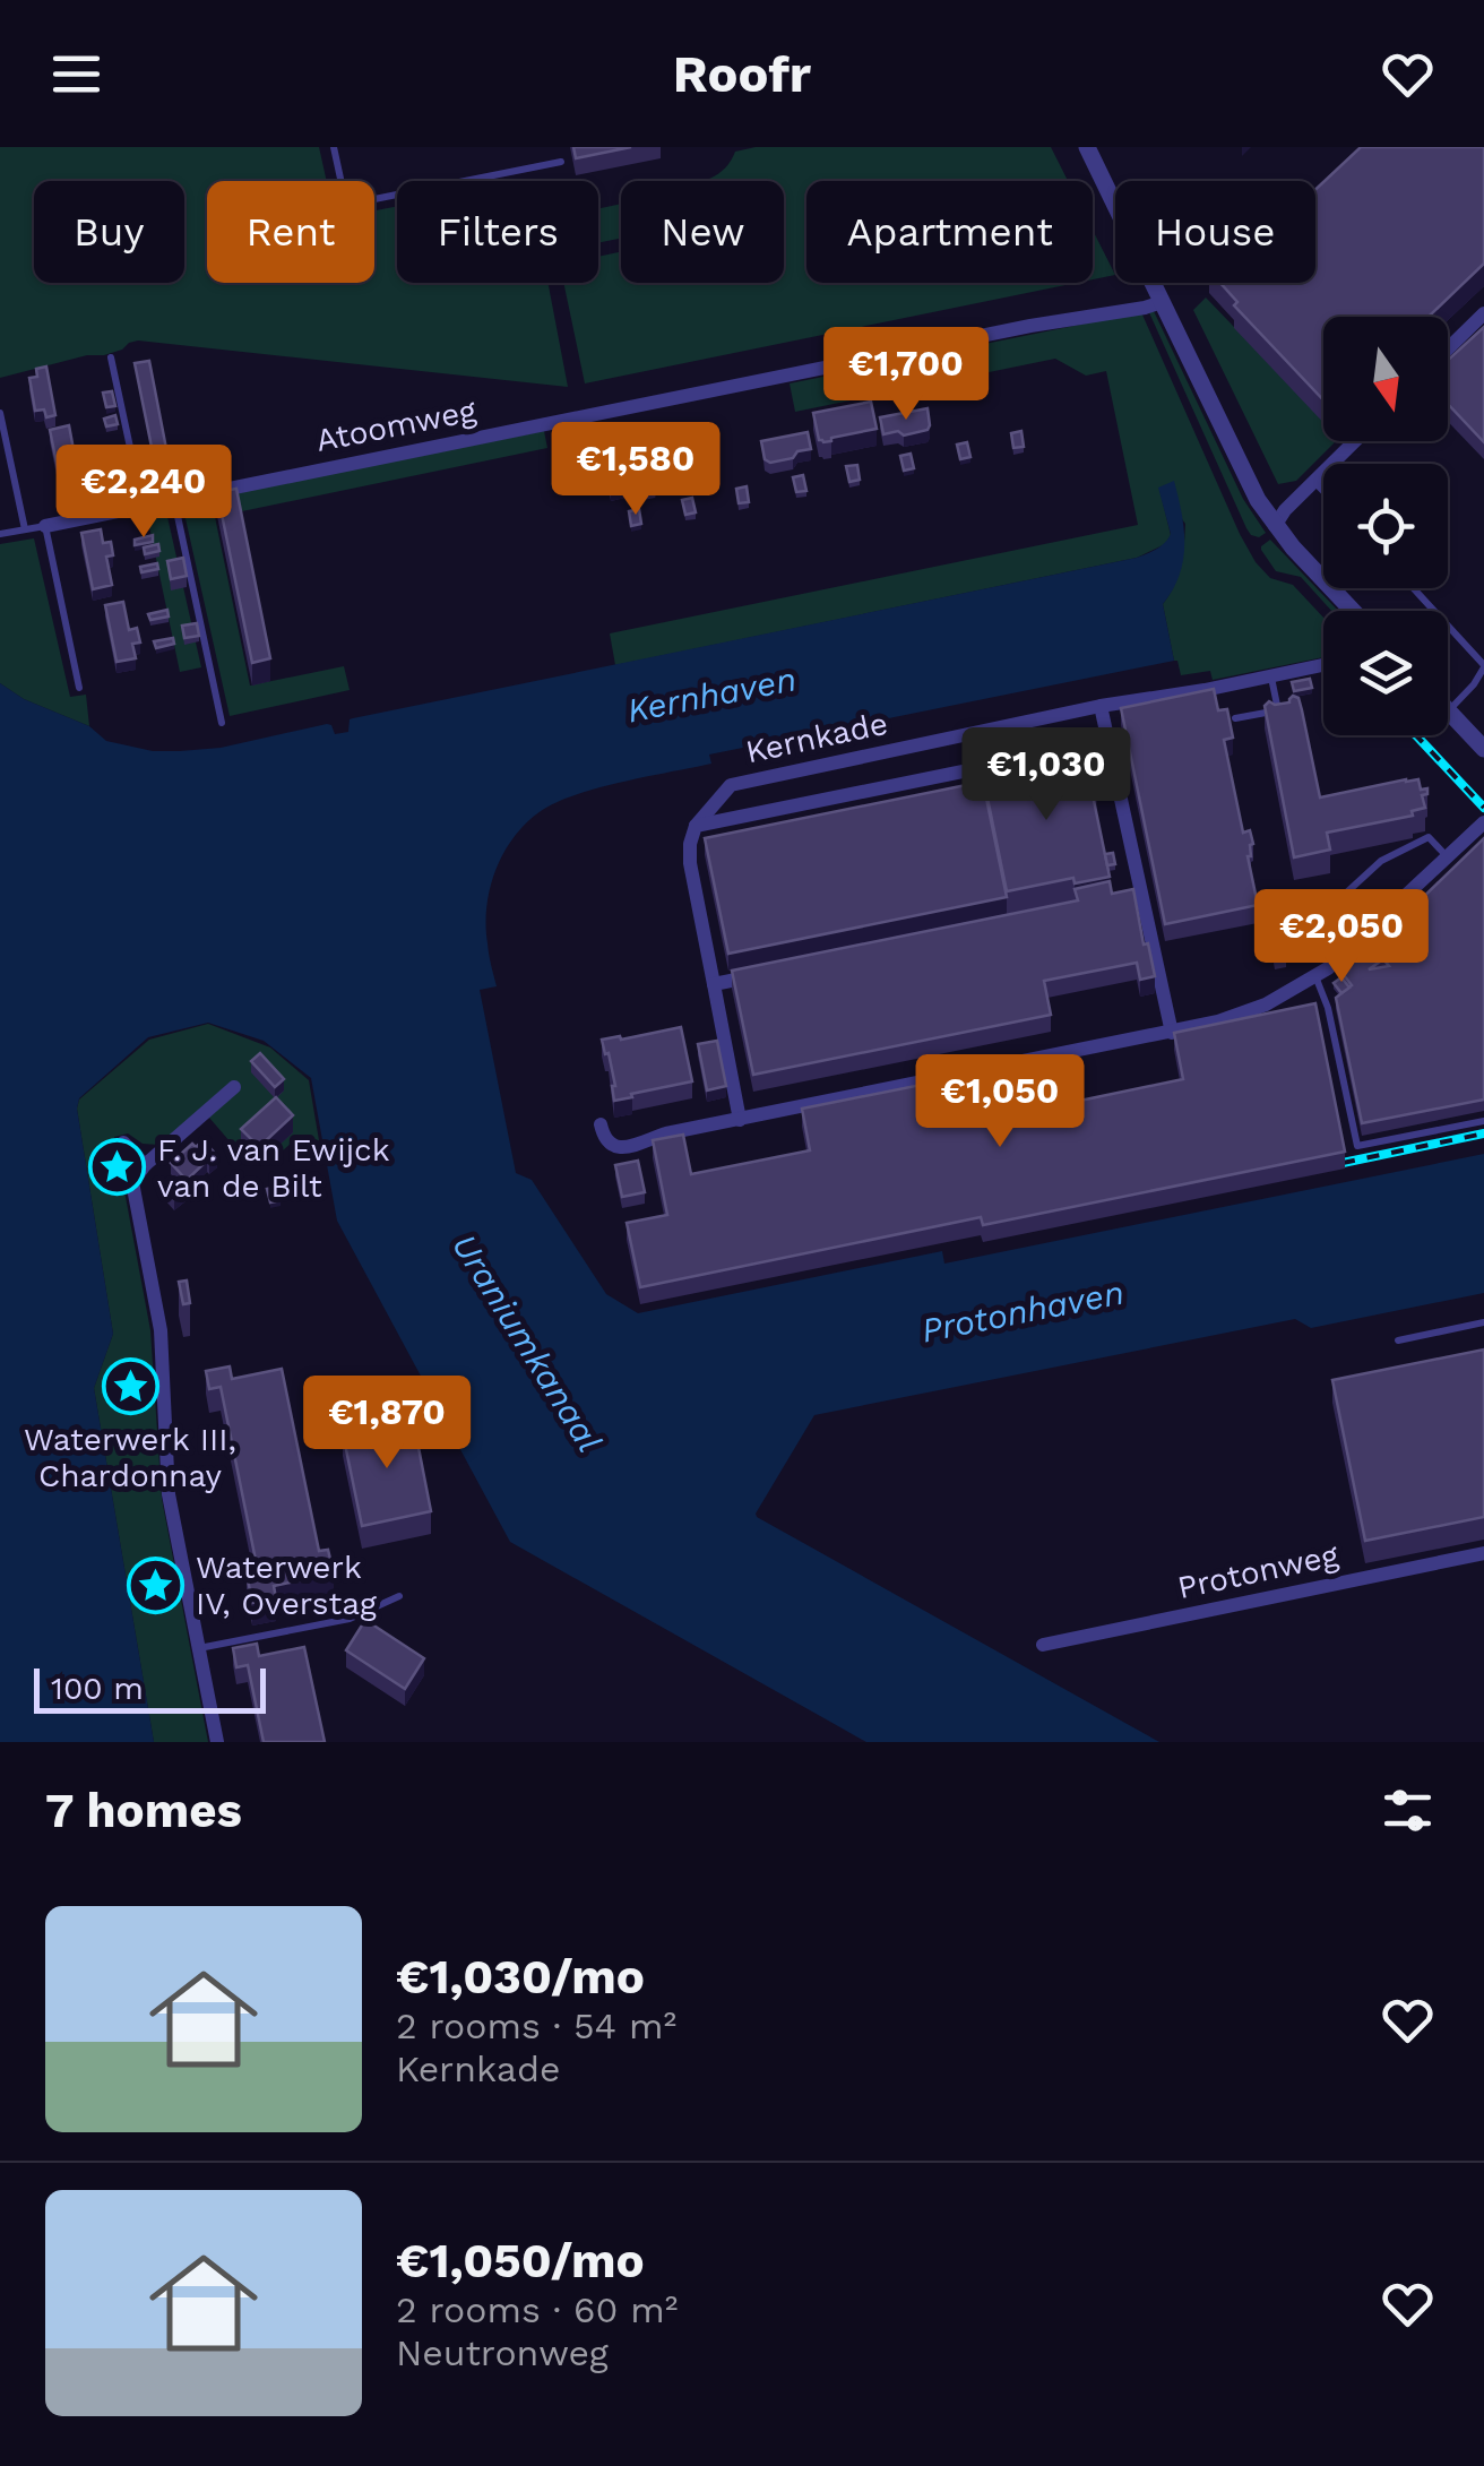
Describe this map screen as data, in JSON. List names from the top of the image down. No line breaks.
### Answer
{"streets":{"street":["Atoomweg","Kernkade","Protonweg"]},"water":["Kernhaven","Protonhaven","Uraniumkanaal"],"places":{"place":["F. J. van Ewijck van de Bilt","Waterwerk III, Chardonnay","Waterwerk IV, Overstag"]},"scale_bar":"100 m","north":"bottom","page":{"header":"Roofr","chip":["Buy","Rent","Filters","New","Apartment","House"],"price":["€1,700","€1,580","€2,240","€1,030","€2,050","€1,050","€1,870"],"scale":"100 m","heading":"7 homes","list":[{"name":"€1,030/mo","note":"2 rooms · 54 m² · Kernkade"},{"name":"€1,050/mo","note":"2 rooms · 60 m² · Neutronweg"}]}}
